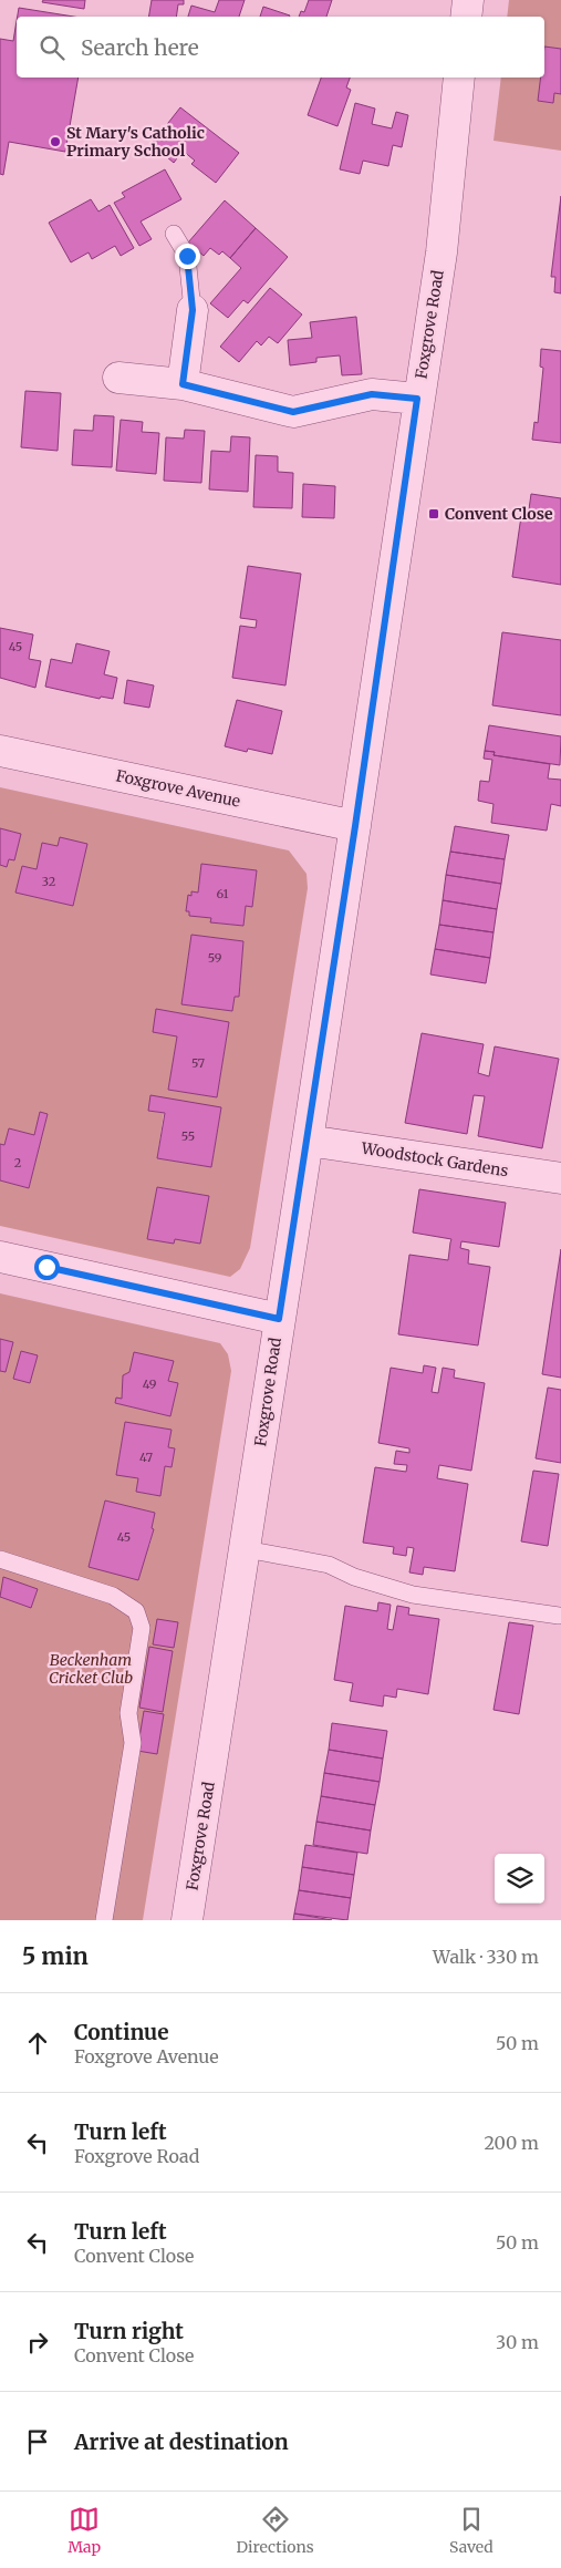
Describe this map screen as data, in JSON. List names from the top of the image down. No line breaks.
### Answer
{"streets":{"street":["Foxgrove Road","Foxgrove Avenue","Woodstock Gardens"]},"crossings":[["Foxgrove Road","Foxgrove Avenue"],["Foxgrove Road","Woodstock Gardens"]],"parks":["Beckenham Cricket Club"],"places":{"other":["St Mary's Catholic Primary School"],"transit":["Convent Close"]},"house_numbers":["45","32","61","59","57","55","2","49","47","45"],"page":{"search":"Search here","heading":["5 min","Walk · 330 m"],"list":[["Continue","Foxgrove Avenue","50 m"],["Turn left","Foxgrove Road","200 m"],["Turn left","Convent Close","50 m"],["Turn right","Convent Close","30 m"],"Arrive at destination"],"nav":["Map","Directions","Saved"]}}
